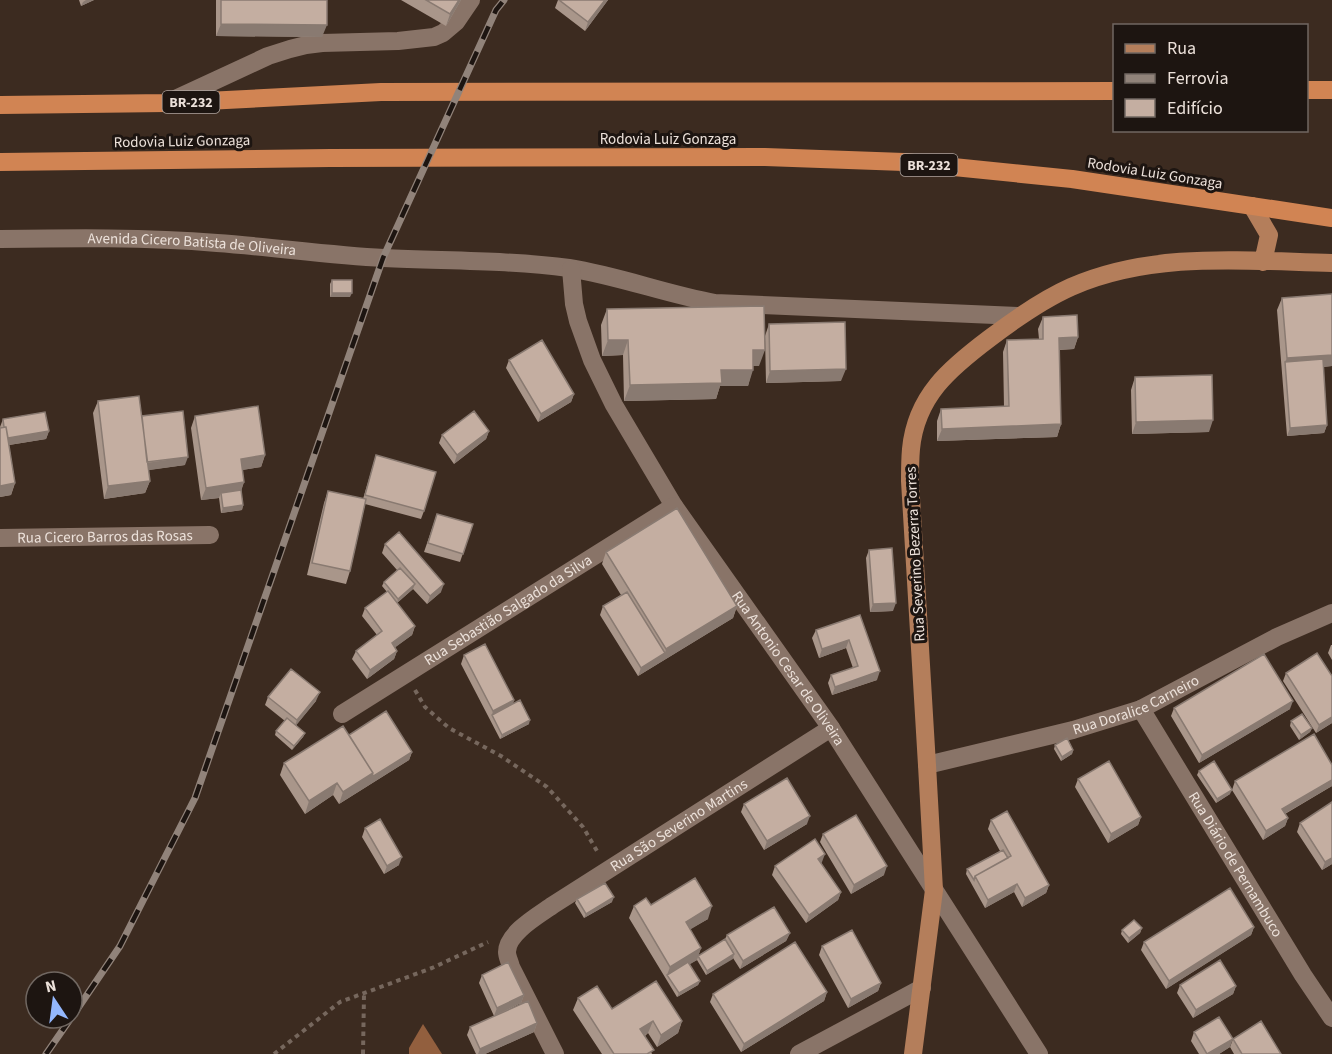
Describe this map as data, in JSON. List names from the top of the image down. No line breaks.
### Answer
{"streets":{"highway":["BR-232","Rodovia Luiz Gonzaga"],"main road":["Rua Severino Bezerra Torres"],"street":["Avenida Cicero Batista de Oliveira","Rua Cicero Barros das Rosas","Rua Sebastião Salgado da Silva","Rua Antonio Cesar de Oliveira","Rua Doralice Carneiro","Rua São Severino Martins","Rua Diário de Pernambuco"]},"crossings":[["Avenida Cicero Batista de Oliveira","Rua Severino Bezerra Torres"],["Avenida Cicero Batista de Oliveira","Rua Antonio Cesar de Oliveira"],["Rua Severino Bezerra Torres","Rua Antonio Cesar de Oliveira"],["Rua Severino Bezerra Torres","Rua Doralice Carneiro"],["Rua Sebastião Salgado da Silva","Rua Antonio Cesar de Oliveira"],["Rua Antonio Cesar de Oliveira","Rua São Severino Martins"],["Rua Doralice Carneiro","Rua Diário de Pernambuco"]],"legend":["Rua","Ferrovia","Edifício"],"north":"top"}
